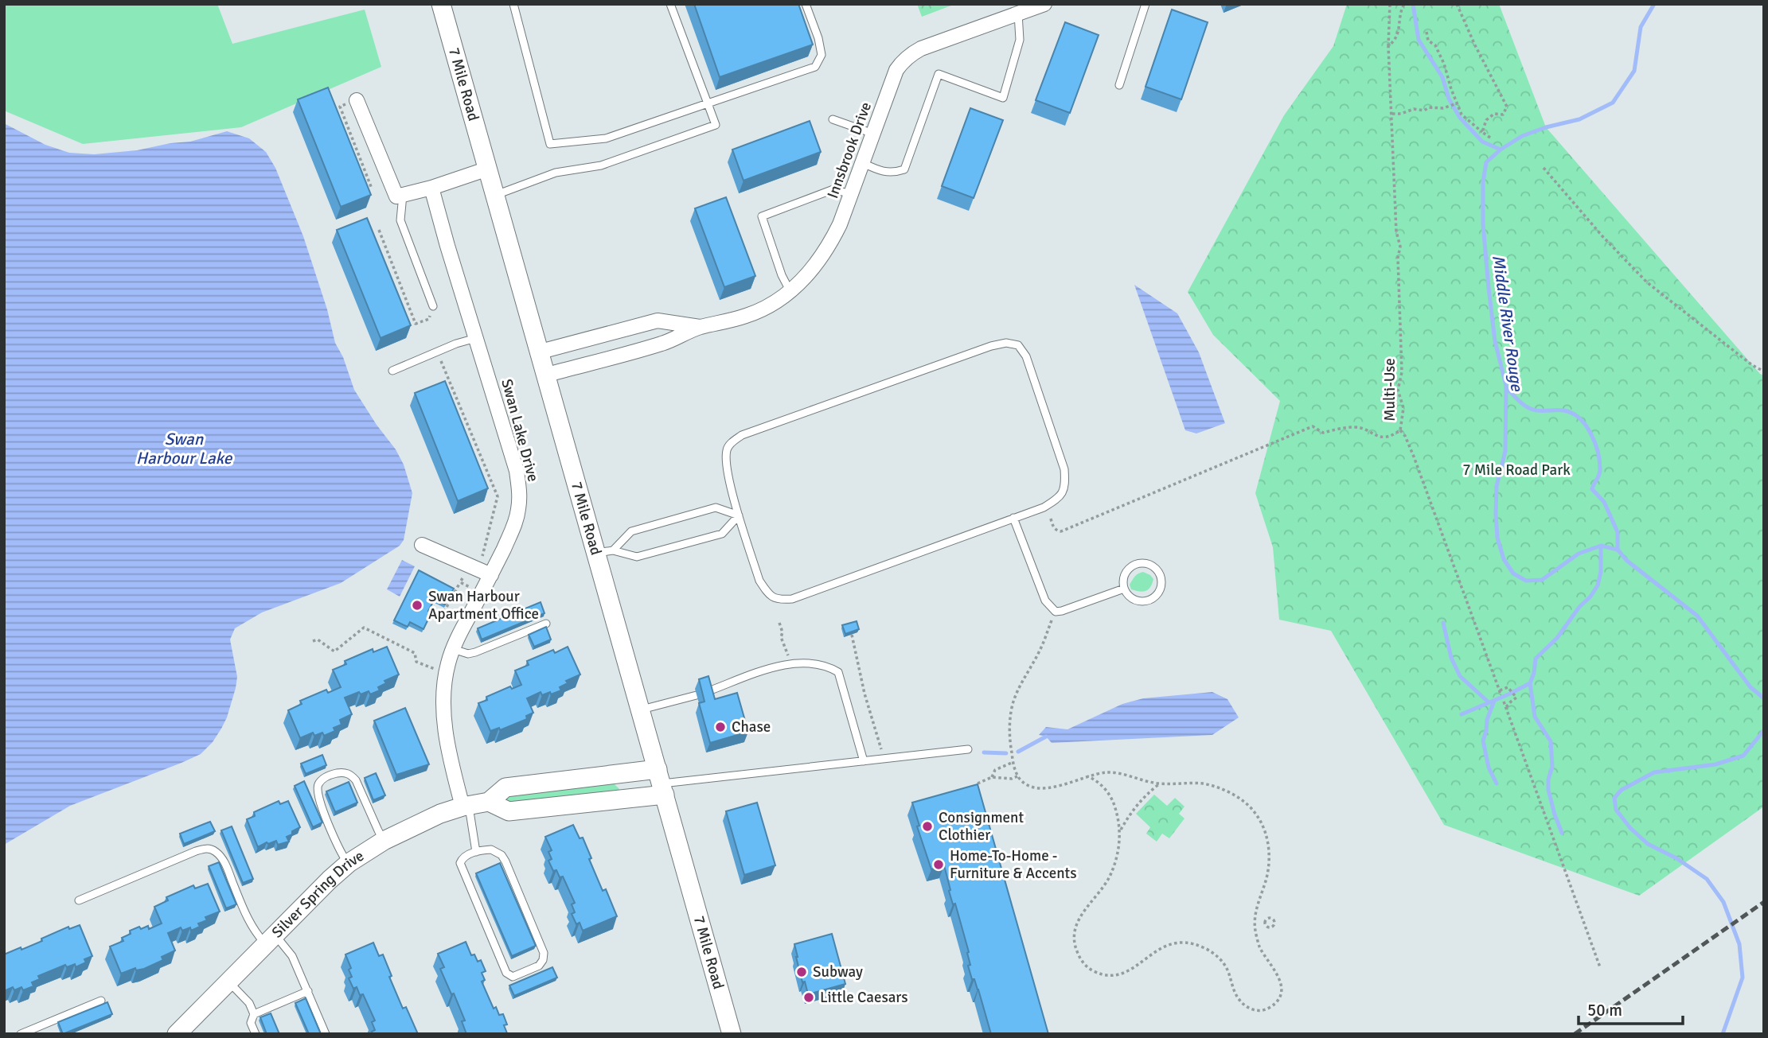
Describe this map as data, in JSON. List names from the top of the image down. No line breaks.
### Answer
{"streets":{"street":["7 Mile Road","Innsbrook Drive","Swan Lake Drive","Silver Spring Drive"],"path":["Multi-Use"]},"crossings":[["7 Mile Road","Innsbrook Drive"],["7 Mile Road","Silver Spring Drive"],["Swan Lake Drive","Silver Spring Drive"]],"water":["Middle River Rouge","Swan Harbour Lake"],"parks":["7 Mile Road Park"],"places":["Swan Harbour Apartment Office","Chase","Consignment Clothier","Home-To-Home - Furniture & Accents","Subway","Little Caesars"],"scale_bar":"50 m"}
